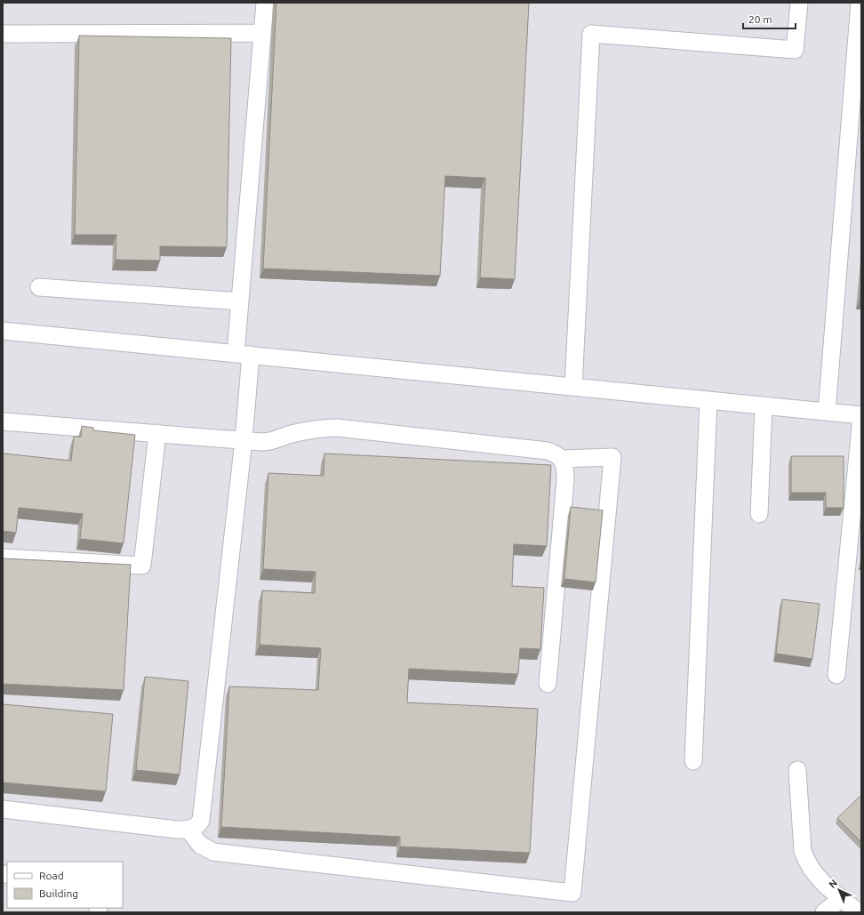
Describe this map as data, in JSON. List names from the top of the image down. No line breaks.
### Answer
{"legend":["Road","Building"],"scale_bar":"20 m","north":"top left"}
